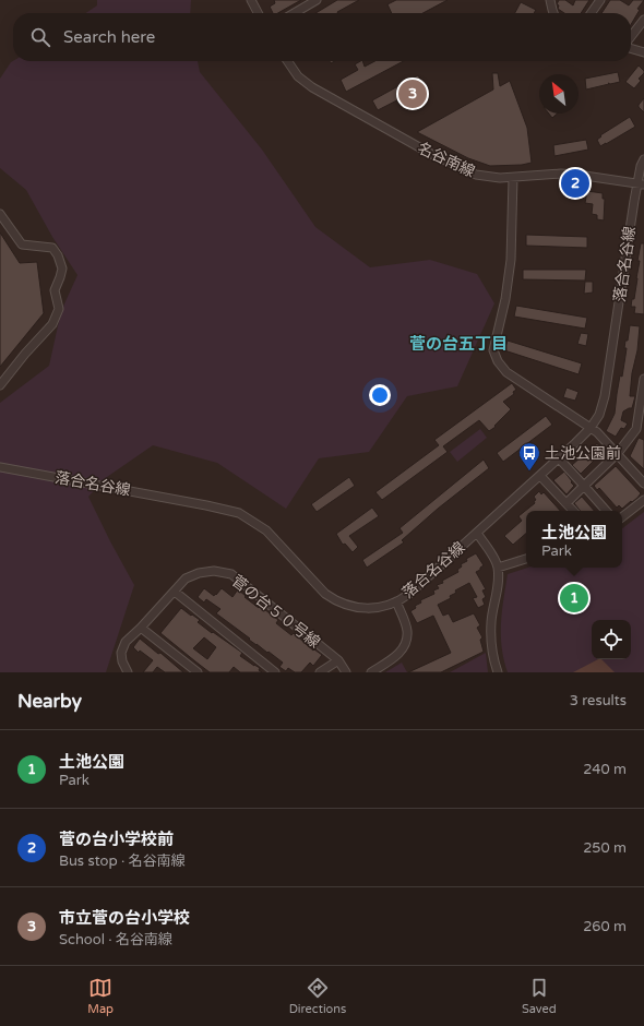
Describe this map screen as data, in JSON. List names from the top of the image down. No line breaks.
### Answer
{"streets":{"street":["名谷南線","落合名谷線","菅の台５０号線"]},"crossings":[["名谷南線","落合名谷線"]],"districts":["菅の台五丁目"],"places":{"bus stop":["土池公園前"]},"north":"top left","page":{"search":"Search here","pins":["3","2","1"],"popup":["土池公園","Park"],"heading":["Nearby","3 results"],"list":[{"mark":"1","name":"土池公園","note":"Park","value":"240 m"},{"mark":"2","name":"菅の台小学校前","note":"Bus stop · 名谷南線","value":"250 m"},{"mark":"3","name":"市立菅の台小学校","note":"School · 名谷南線","value":"260 m"}],"nav":["Map","Directions","Saved"]}}
